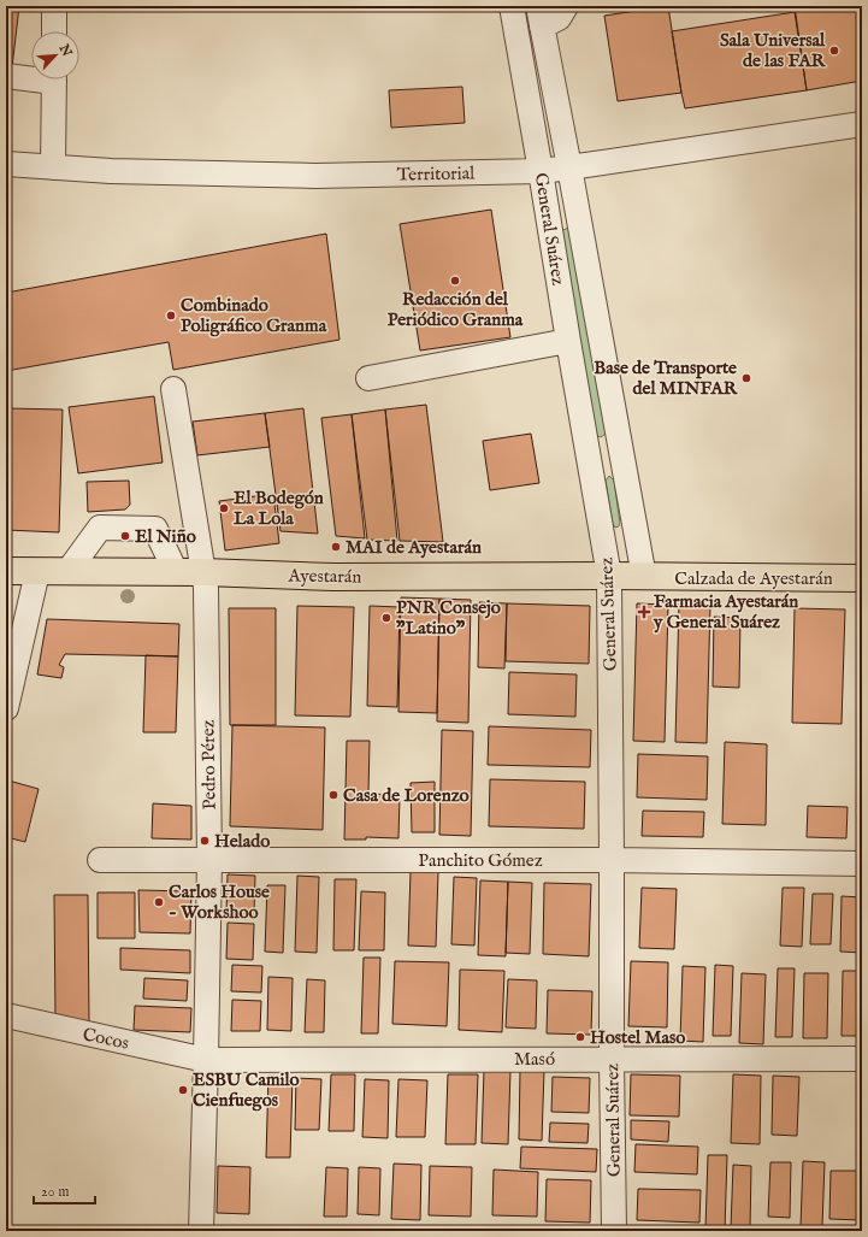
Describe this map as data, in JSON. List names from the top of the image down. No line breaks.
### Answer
{"streets":{"main road":["Ayestarán","Calzada de Ayestarán"],"street":["Territorial","General Suárez","Pedro Pérez","Panchito Gómez","Cocos","Masó"]},"crossings":[["Territorial","General Suárez"],["General Suárez","Ayestarán"],["General Suárez","Calzada de Ayestarán"],["General Suárez","Panchito Gómez"],["General Suárez","Masó"],["Ayestarán","Calzada de Ayestarán"],["Ayestarán","Pedro Pérez"],["Pedro Pérez","Panchito Gómez"],["Pedro Pérez","Cocos"],["Pedro Pérez","Masó"],["Cocos","Masó"]],"places":{"other":["Sala Universal de las FAR","Redacción del Periódico Granma","Combinado Poligráfico Granma","Base de Transporte del MINFAR","El Bodegón La Lola","El Niño","MAI de Ayestarán","PNR Consejo \"Latino\"","Casa de Lorenzo","Helado","Carlos House - Workshoo","Hostel Maso","ESBU Camilo Cienfuegos"],"health":["Farmacia Ayestarán y General Suárez"]},"scale_bar":"20 m","north":"top right"}
